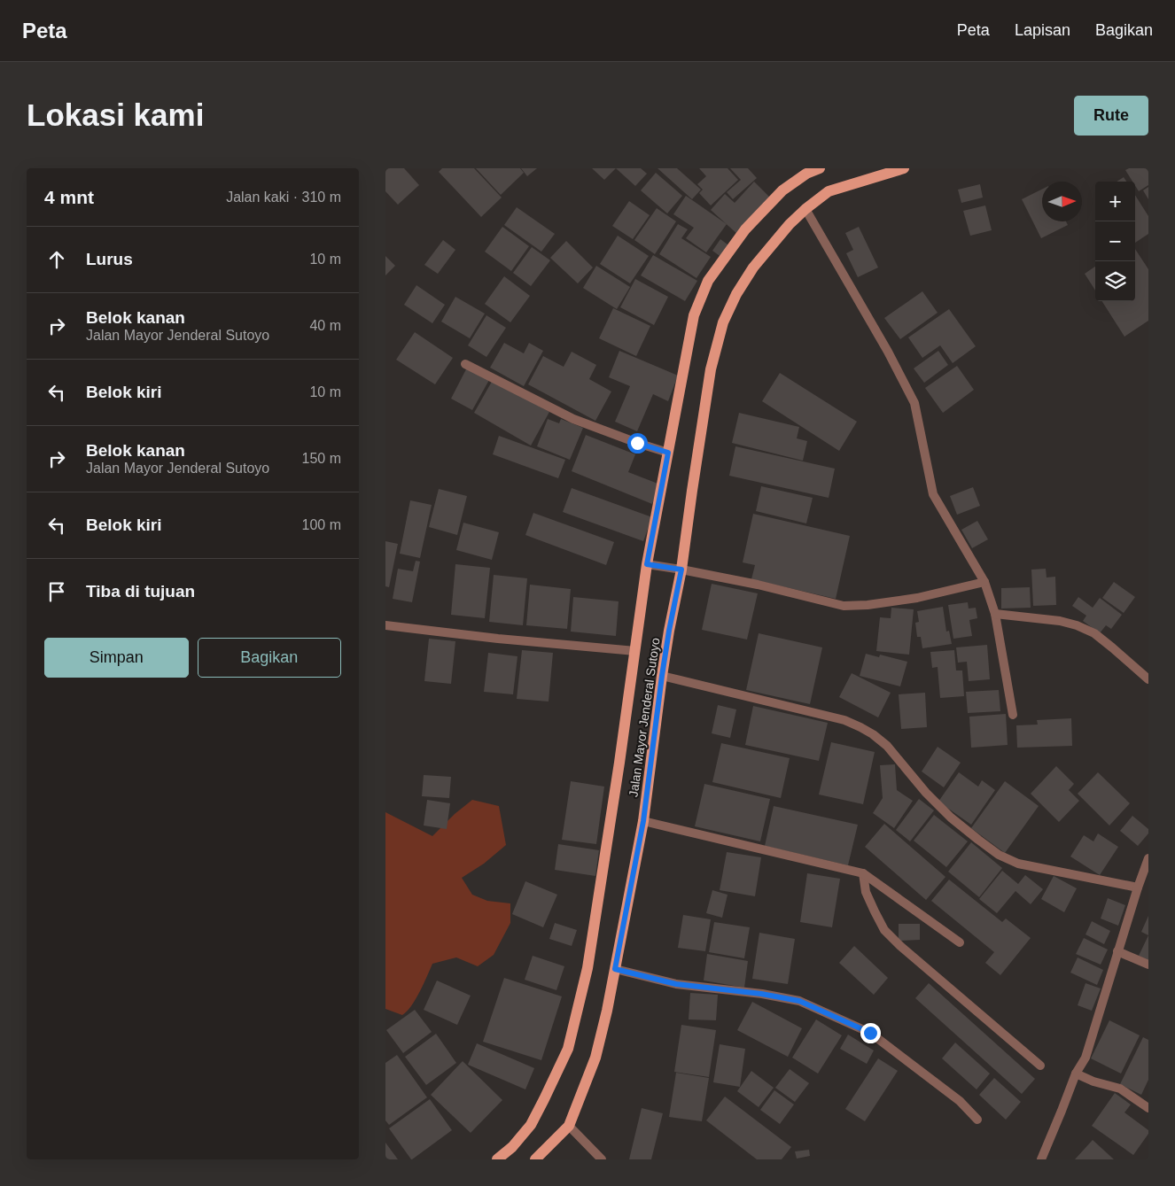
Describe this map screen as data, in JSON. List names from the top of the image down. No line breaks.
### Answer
{"streets":{"main road":["Jalan Mayor Jenderal Sutoyo"]},"north":"right","page":{"header":"Peta","nav":["Peta","Lapisan","Bagikan"],"buttons":["Rute",["Simpan","Bagikan"]],"title":"Lokasi kami","heading":["4 mnt","Jalan kaki · 310 m"],"map_buttons":["+","−"],"list":[["Lurus","10 m"],["Belok kanan","Jalan Mayor Jenderal Sutoyo","40 m"],["Belok kiri","10 m"],["Belok kanan","Jalan Mayor Jenderal Sutoyo","150 m"],["Belok kiri","100 m"],"Tiba di tujuan"]}}
